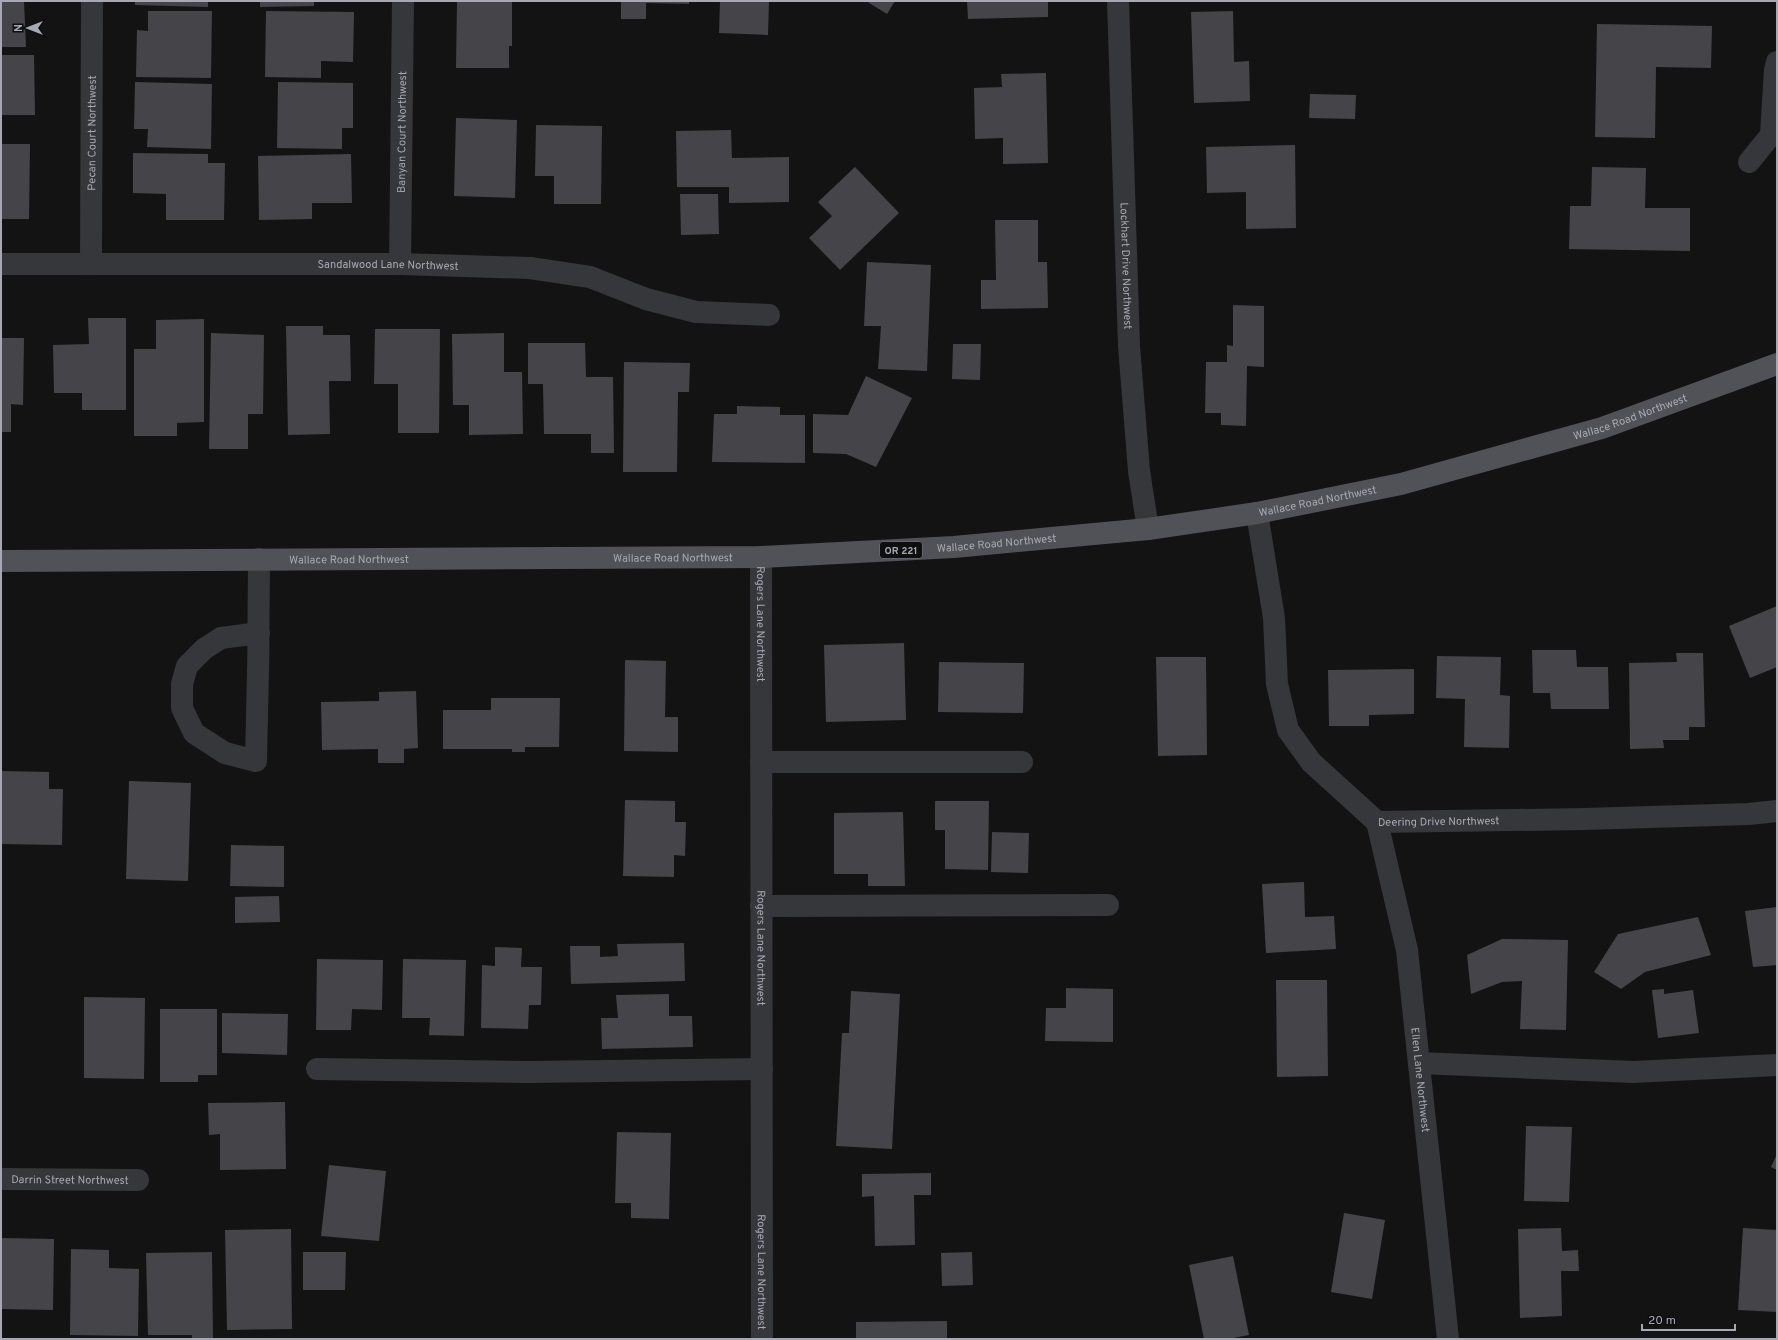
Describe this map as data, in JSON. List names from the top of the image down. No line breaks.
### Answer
{"streets":{"main road":["Wallace Road Northwest","OR 221"],"street":["Banyan Court Northwest","Pecan Court Northwest","Sandalwood Lane Northwest","Lockhart Drive Northwest","Rogers Lane Northwest","Deering Drive Northwest","Ellen Lane Northwest","Darrin Street Northwest"]},"crossings":[["Banyan Court Northwest","Sandalwood Lane Northwest"],["Pecan Court Northwest","Sandalwood Lane Northwest"],["Lockhart Drive Northwest","Wallace Road Northwest"],["Wallace Road Northwest","Rogers Lane Northwest"],["Wallace Road Northwest","Deering Drive Northwest"],["Deering Drive Northwest","Ellen Lane Northwest"]],"scale_bar":"20 m","north":"left"}
